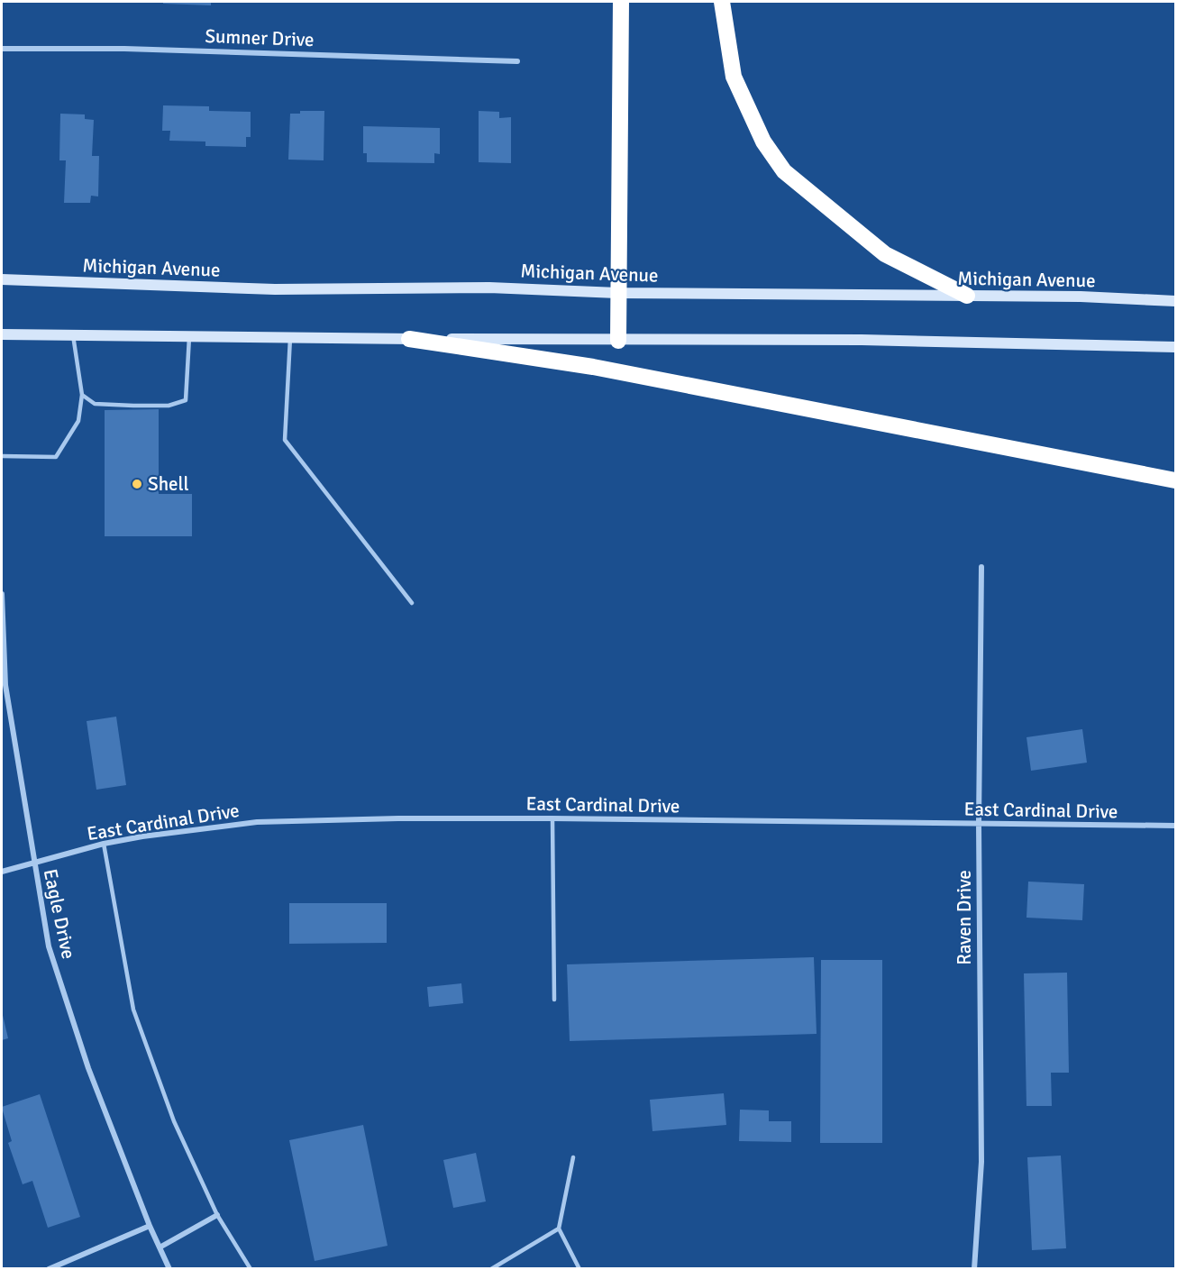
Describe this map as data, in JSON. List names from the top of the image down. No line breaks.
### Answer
{"streets":{"main road":["Michigan Avenue"],"street":["Sumner Drive","East Cardinal Drive","Eagle Drive","Raven Drive"]},"crossings":[["East Cardinal Drive","Eagle Drive"],["East Cardinal Drive","Raven Drive"]],"places":["Shell"]}
